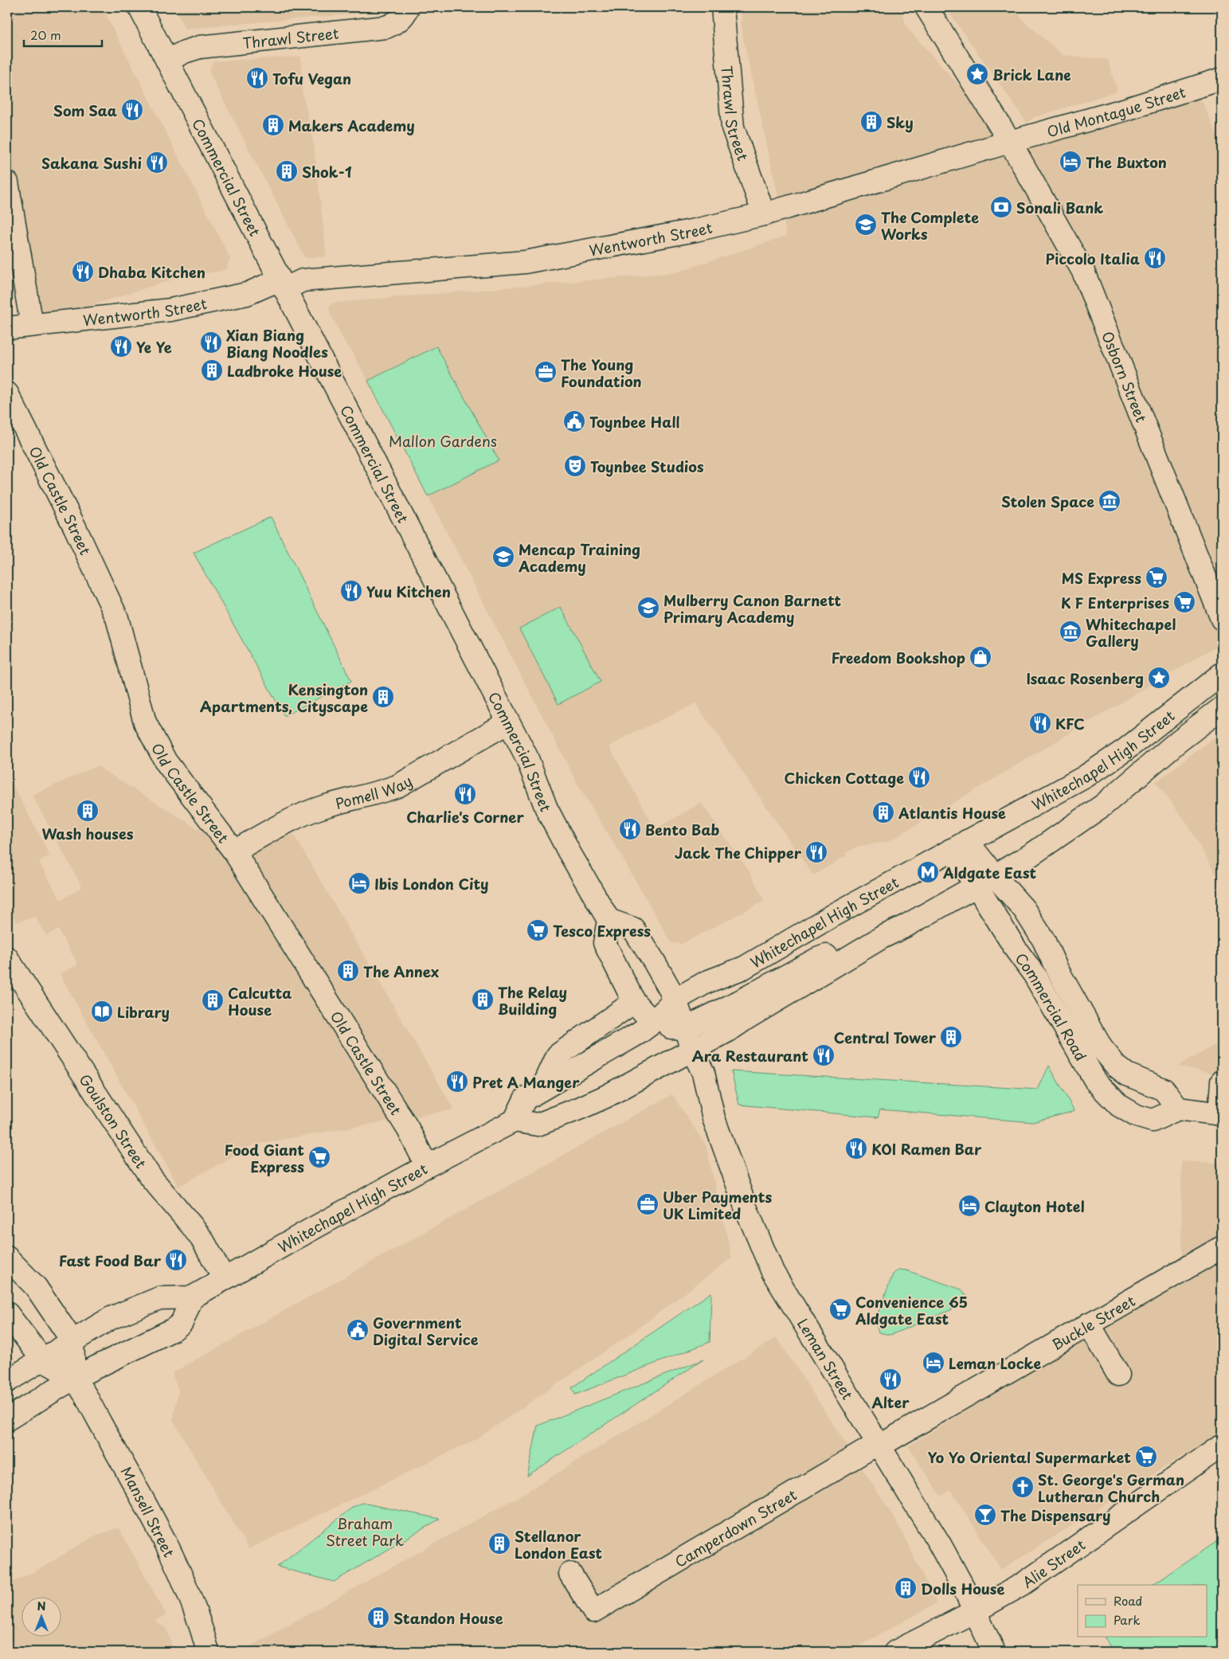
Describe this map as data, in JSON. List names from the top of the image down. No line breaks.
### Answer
{"streets":{"main road":["Thrawl Street","Old Montague Street","Commercial Street","Wentworth Street","Osborn Street","Old Castle Street","Whitechapel High Street","Pomell Way","Commercial Road","Goulston Street","Buckle Street","Leman Street","Mansell Street","Camperdown Street","Alie Street"]},"crossings":[["Thrawl Street","Commercial Street"],["Thrawl Street","Wentworth Street"],["Old Montague Street","Wentworth Street"],["Old Montague Street","Osborn Street"],["Commercial Street","Wentworth Street"],["Commercial Street","Pomell Way"],["Wentworth Street","Osborn Street"],["Old Castle Street","Whitechapel High Street"],["Old Castle Street","Pomell Way"],["Whitechapel High Street","Commercial Road"],["Whitechapel High Street","Goulston Street"],["Whitechapel High Street","Leman Street"],["Buckle Street","Leman Street"],["Buckle Street","Camperdown Street"],["Leman Street","Camperdown Street"],["Leman Street","Alie Street"]],"parks":["Mallon Gardens","Braham Street Park"],"places":{"place":["Brick Lane","Isaac Rosenberg"],"restaurant":["Tofu Vegan","Som Saa","Sakana Sushi","Piccolo Italia","Dhaba Kitchen","Xian Biang Biang Noodles","Ye Ye","Yuu Kitchen","KFC","Chicken Cottage","Charlie's Corner","Bento Bab","Jack The Chipper","Ara Restaurant","Pret A Manger","KOI Ramen Bar","Fast Food Bar","Alter"],"building":["Sky","Makers Academy","Shok-1","Ladbroke House","Kensington Apartments, Cityscape","Wash houses","Atlantis House","The Annex","The Relay Building","Calcutta House","Central Tower","Stellanor London East","Dolls House","Standon House"],"hotel":["The Buxton","Ibis London City","Clayton Hotel","Leman Locke"],"bank":["Sonali Bank"],"school or university":["The Complete Works","Mencap Training Academy","Mulberry Canon Barnett Primary Academy"],"office":["The Young Foundation","Uber Payments UK Limited"],"public building":["Toynbee Hall","Government Digital Service"],"theatre":["Toynbee Studios"],"museum":["Stolen Space","Whitechapel Gallery"],"supermarket":["MS Express","K F Enterprises","Tesco Express","Food Giant Express","Convenience 65 Aldgate East","Yo Yo Oriental Supermarket"],"shop":["Freedom Bookshop"],"metro station":["Aldgate East"],"library":["Library"],"church":["St. George's German Lutheran Church"],"bar":["The Dispensary"]},"legend":["Road","Park"],"scale_bar":"20 m","north":"top"}
